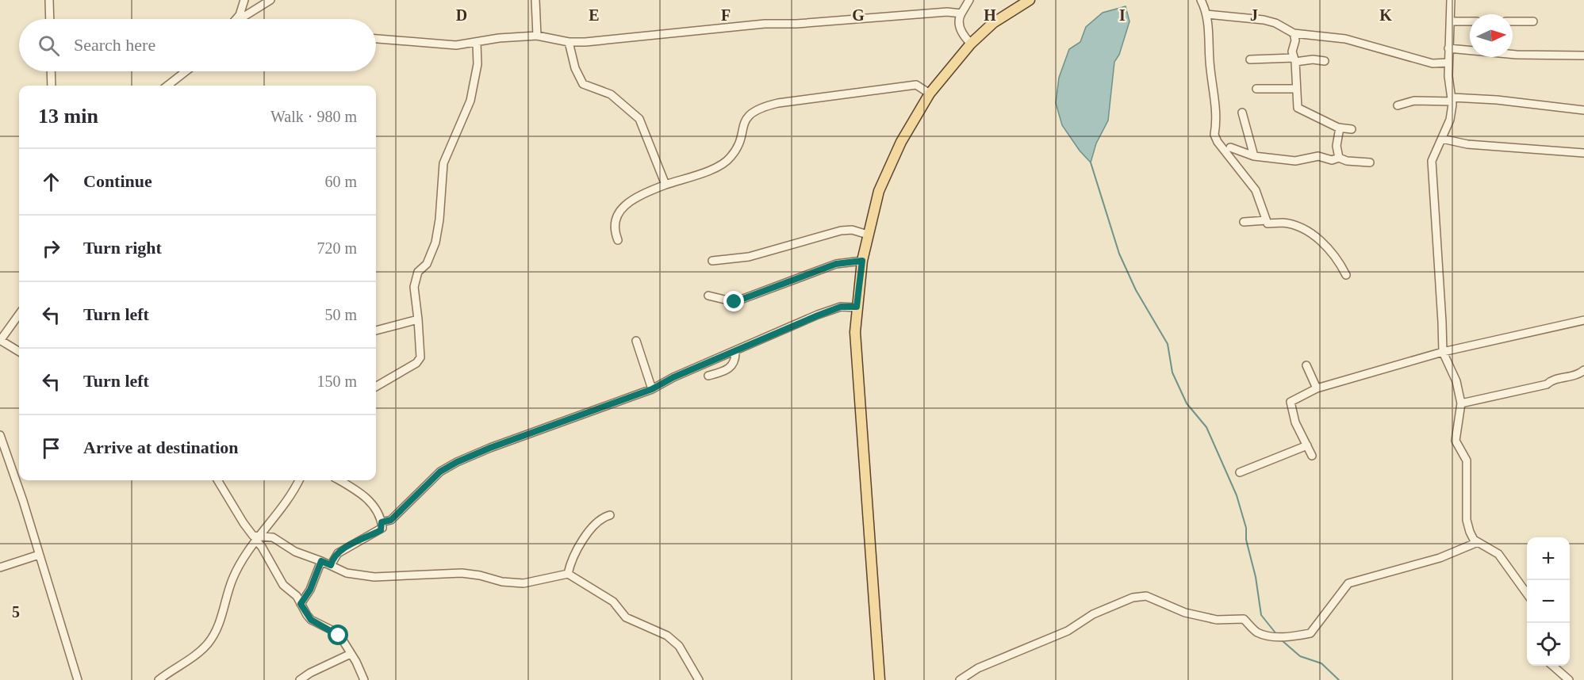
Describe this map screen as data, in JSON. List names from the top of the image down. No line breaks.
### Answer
{"north":"right","page":{"search":"Search here","heading":["13 min","Walk · 980 m"],"list":[["Continue","60 m"],["Turn right","720 m"],["Turn left","50 m"],["Turn left","150 m"],"Arrive at destination"],"map_buttons":["+","−"]},"grid":{"columns":["D","E","F","G","H","I","J","K"],"rows":["5"]}}
